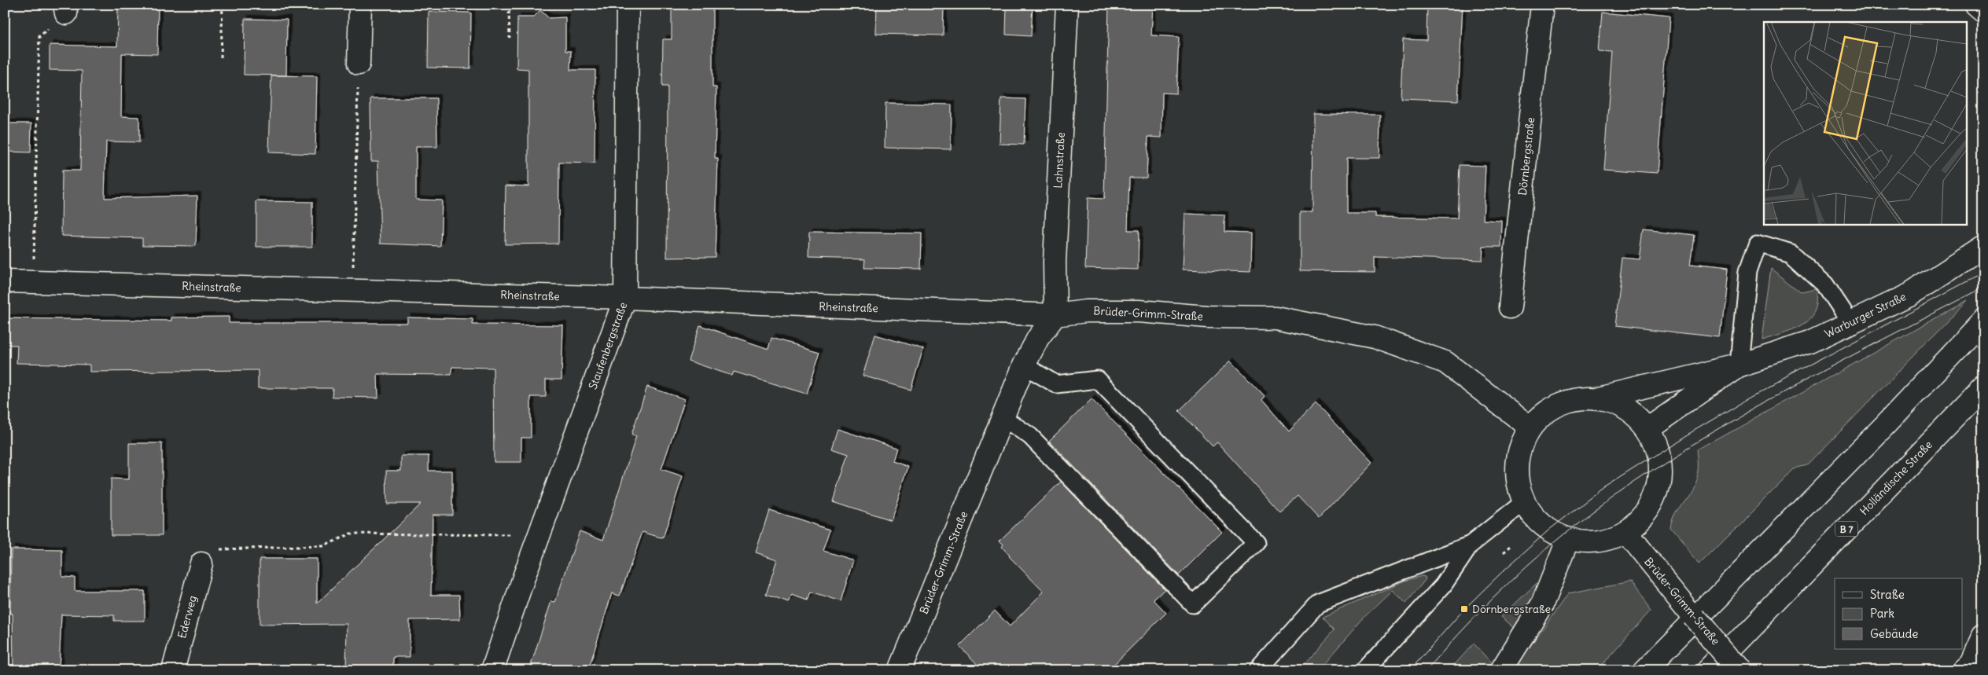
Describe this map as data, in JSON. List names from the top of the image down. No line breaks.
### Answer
{"streets":{"main road":["Dörnbergstraße","Lahnstraße","Rheinstraße","Brüder-Grimm-Straße","Warburger Straße","Staufenbergstraße","Holländische Straße","B 7","Ederweg"]},"crossings":[["Lahnstraße","Rheinstraße"],["Lahnstraße","Brüder-Grimm-Straße"],["Rheinstraße","Brüder-Grimm-Straße"],["Rheinstraße","Staufenbergstraße"]],"places":{"transit":["Dörnbergstraße"]},"legend":["Straße","Park","Gebäude"]}
